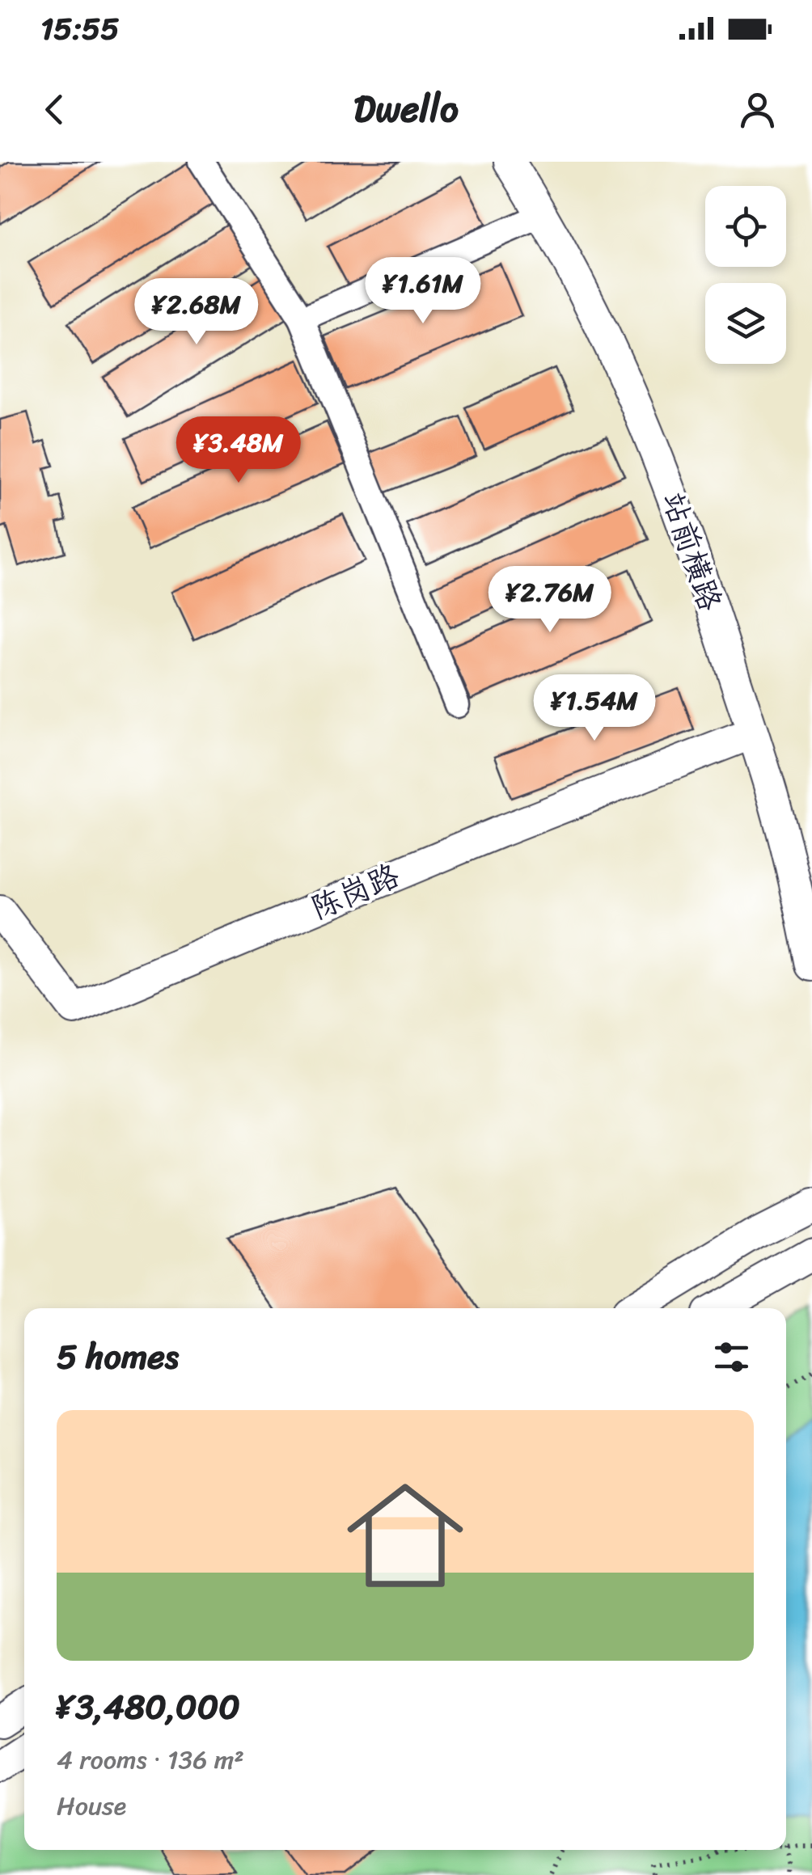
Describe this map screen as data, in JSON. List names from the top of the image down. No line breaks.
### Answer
{"streets":{"street":["站前横路","陈岗路"]},"crossings":[["站前横路","陈岗路"]],"page":{"status":"15:55","header":"Dwello","price":["¥1.61M","¥2.68M","¥3.48M","¥2.76M","¥1.54M"],"heading":"5 homes","list":[{"name":"¥3,480,000","note":"4 rooms · 136 m² · House"}]}}
